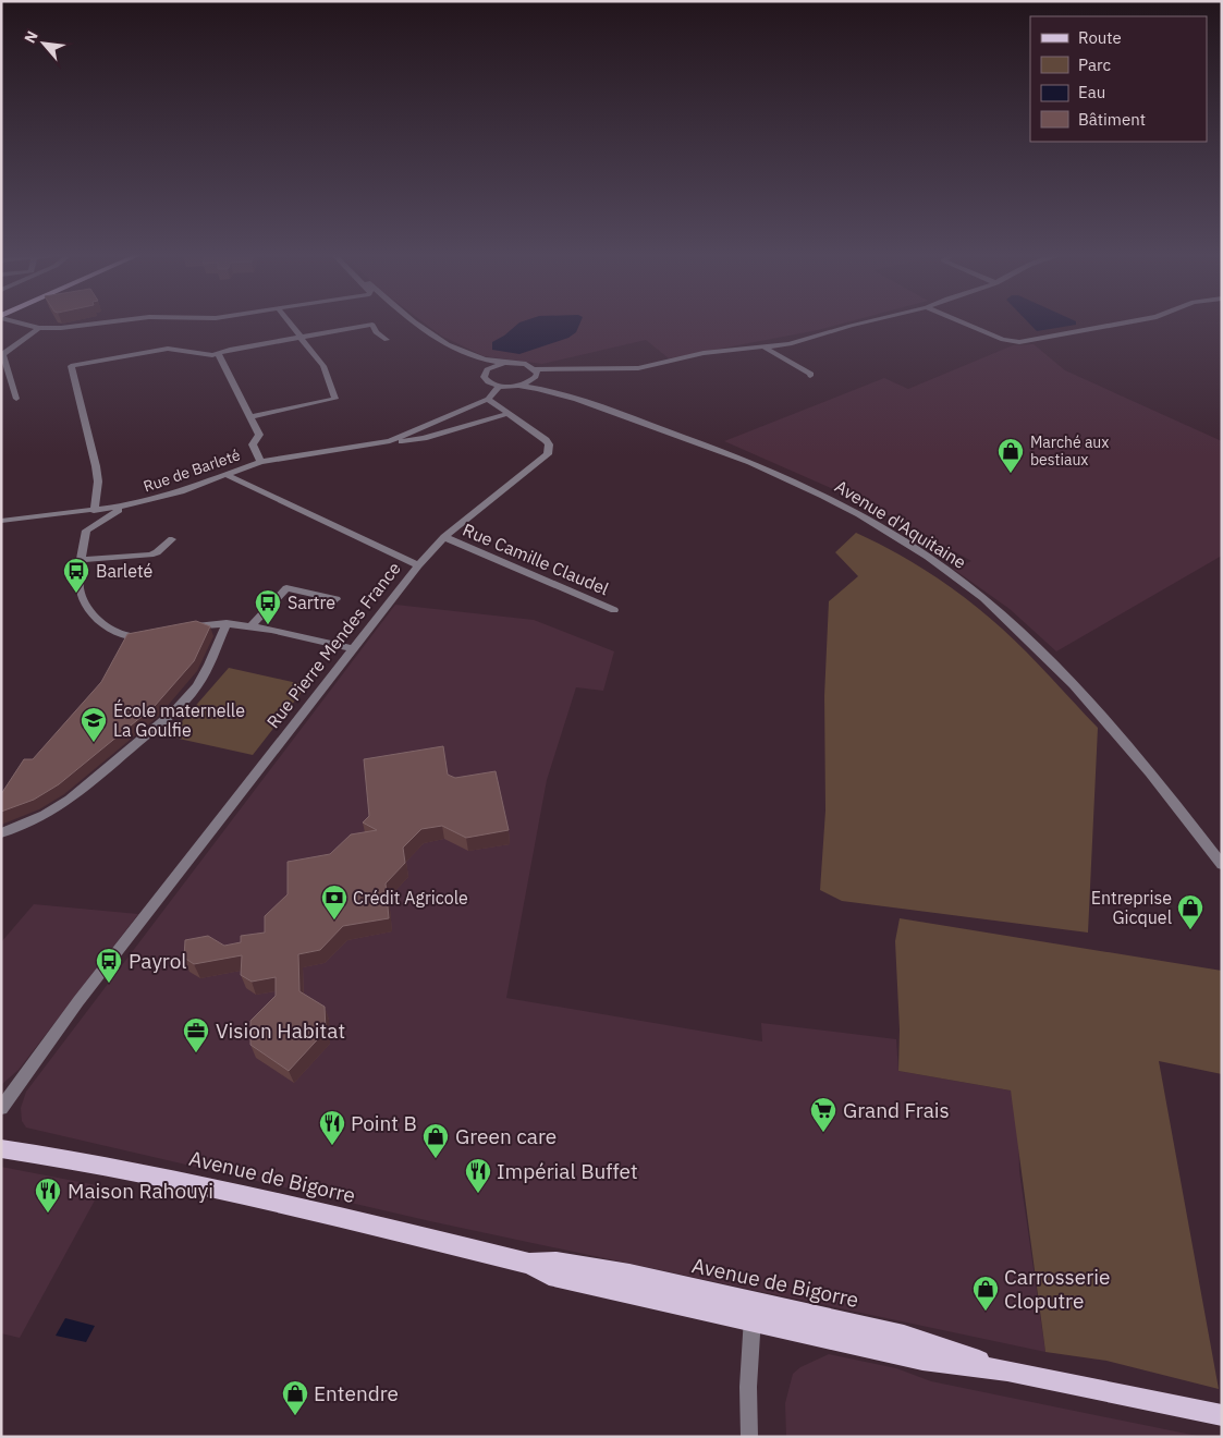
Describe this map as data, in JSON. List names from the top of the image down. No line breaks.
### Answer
{"streets":{"main road":["Avenue de Bigorre"],"street":["Rue de Barleté","Avenue d'Aquitaine","Rue Camille Claudel","Rue Pierre Mendes France"]},"crossings":[["Rue de Barleté","Rue Pierre Mendes France"],["Rue Camille Claudel","Rue Pierre Mendes France"]],"places":{"shop":["Marché aux bestiaux","Entreprise Gicquel","Green care","Carrosserie Cloputre","Entendre"],"bus stop":["Barleté","Sartre","Payrol"],"school or university":["École maternelle La Goulfie"],"bank":["Crédit Agricole"],"office":["Vision Habitat"],"supermarket":["Grand Frais"],"restaurant":["Point B","Impérial Buffet","Maison Rahouyi"]},"legend":["Route","Parc","Eau","Bâtiment"],"north":"top left"}
